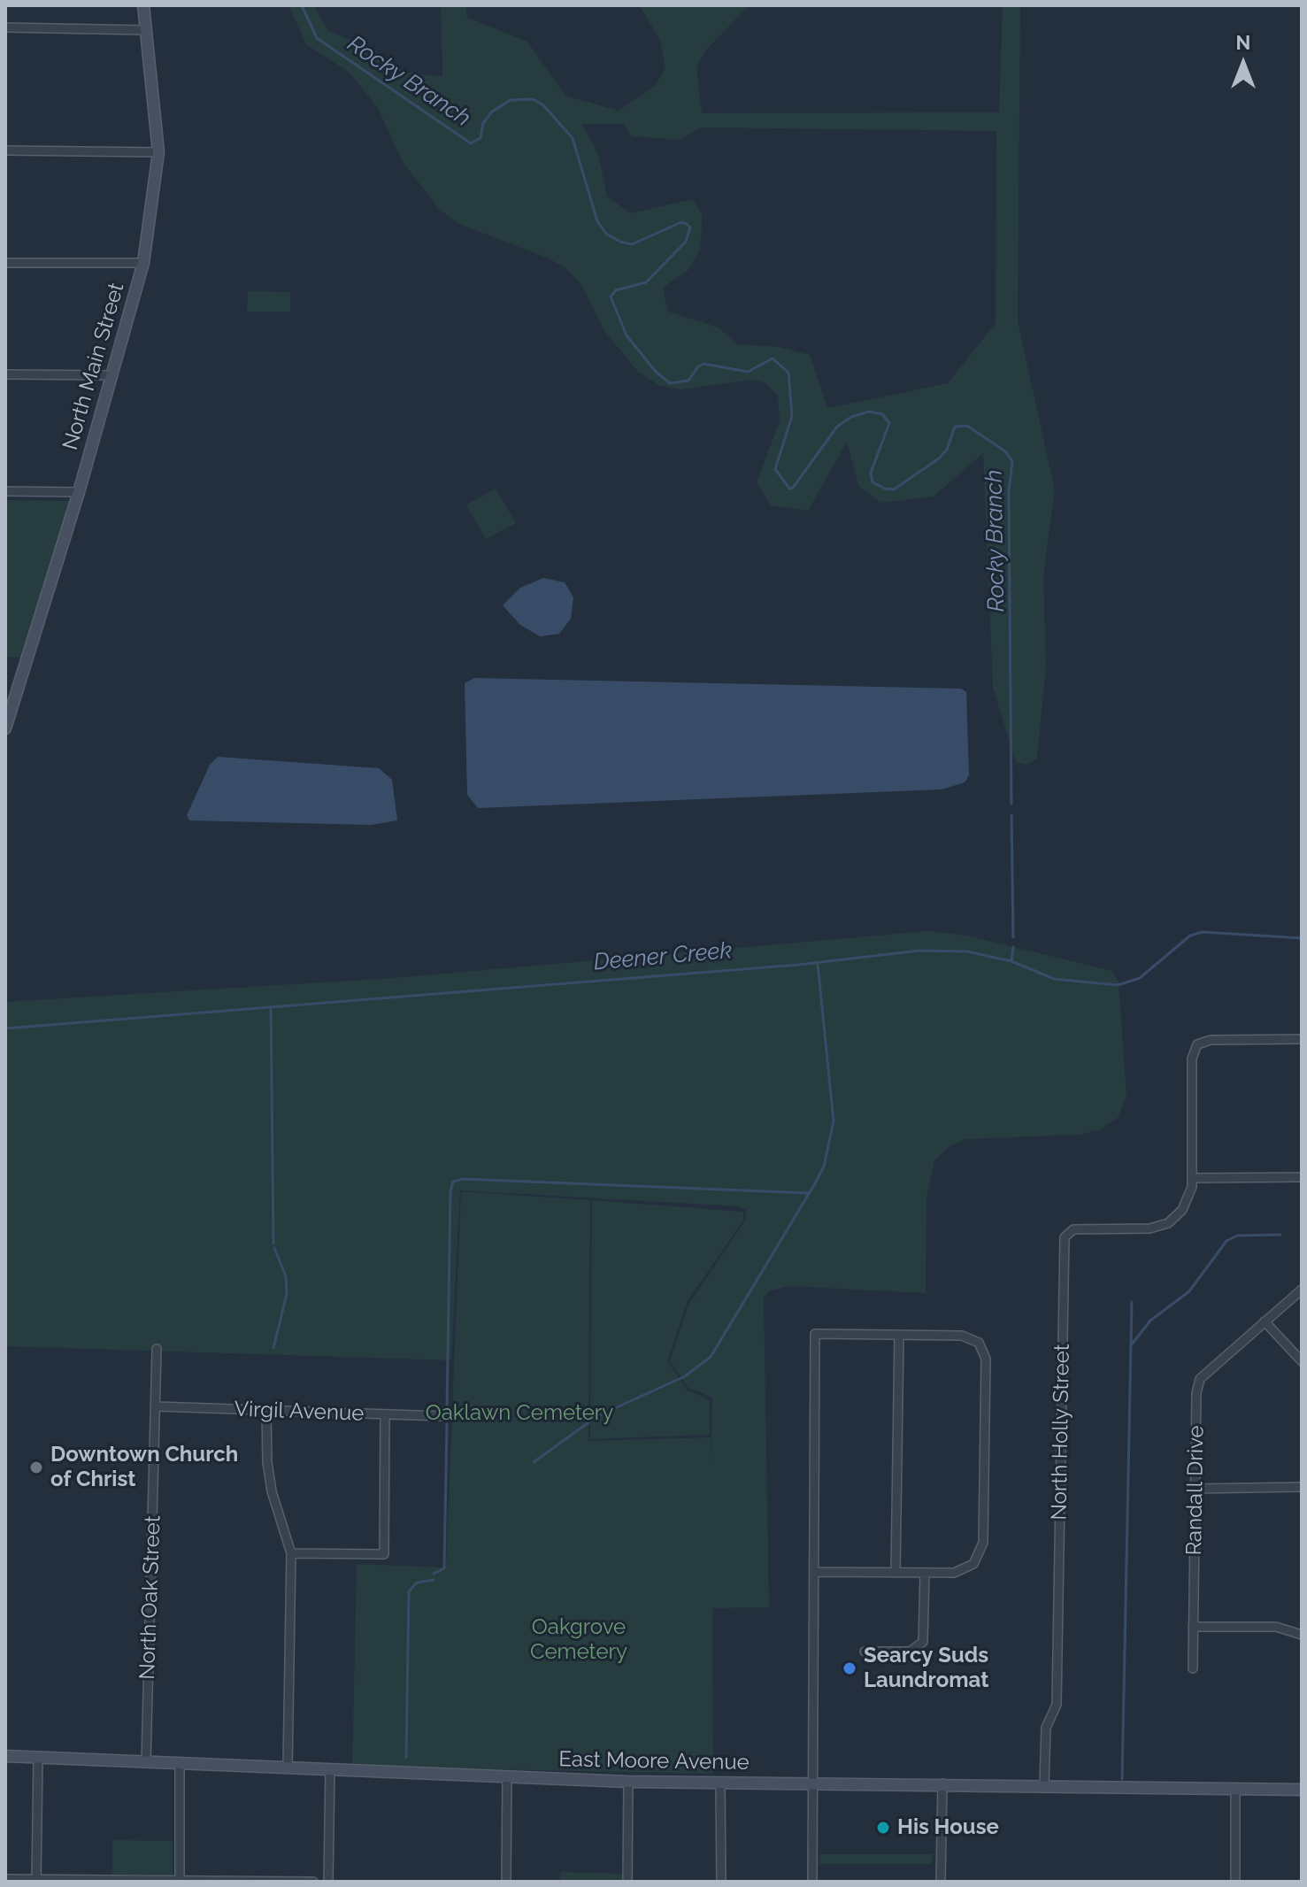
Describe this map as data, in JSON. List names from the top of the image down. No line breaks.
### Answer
{"streets":{"street":["North Main Street","Virgil Avenue","North Holly Street","Randall Drive","North Oak Street","East Moore Avenue"]},"crossings":[["Virgil Avenue","North Oak Street"],["North Holly Street","East Moore Avenue"],["North Oak Street","East Moore Avenue"]],"water":["Rocky Branch","Deener Creek"],"parks":["Oaklawn Cemetery","Oakgrove Cemetery"],"places":["Downtown Church of Christ","Searcy Suds Laundromat","His House"],"north":"top"}
